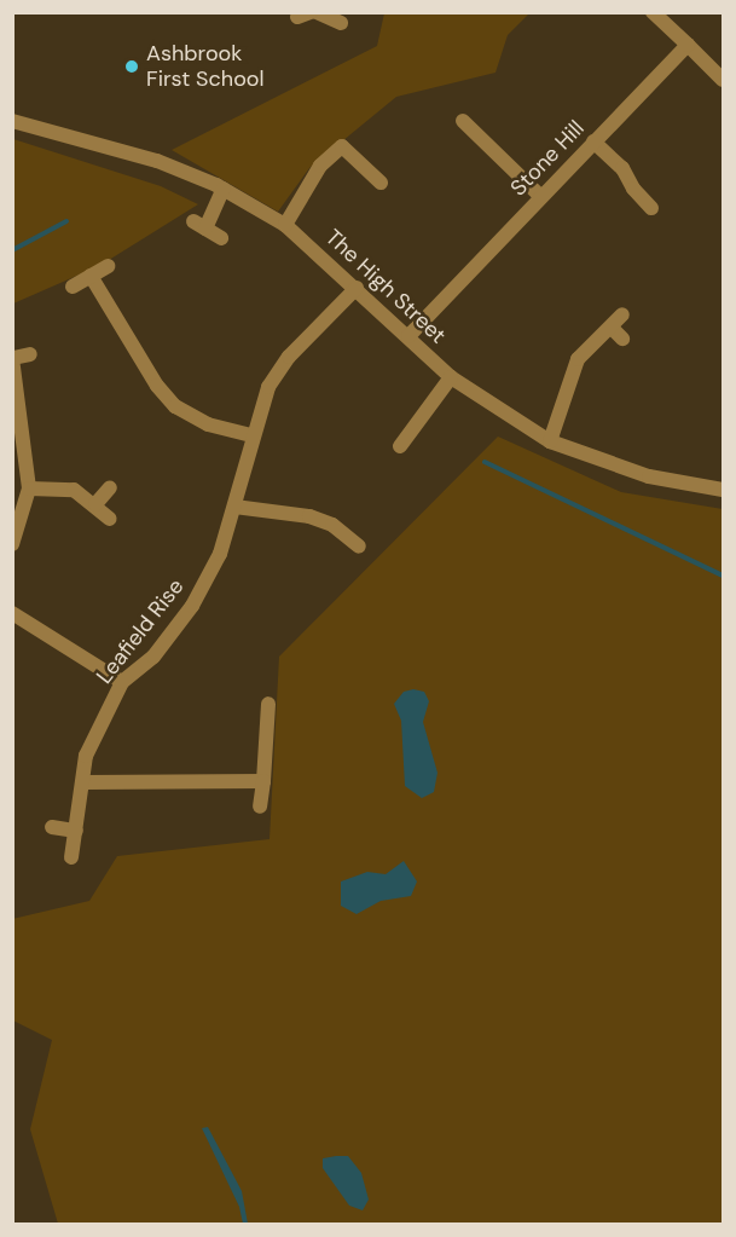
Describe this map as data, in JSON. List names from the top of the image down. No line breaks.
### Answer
{"streets":{"street":["Stone Hill","The High Street","Leafield Rise"]},"crossings":[["Stone Hill","The High Street"],["The High Street","Leafield Rise"]],"places":["Ashbrook First School"]}
